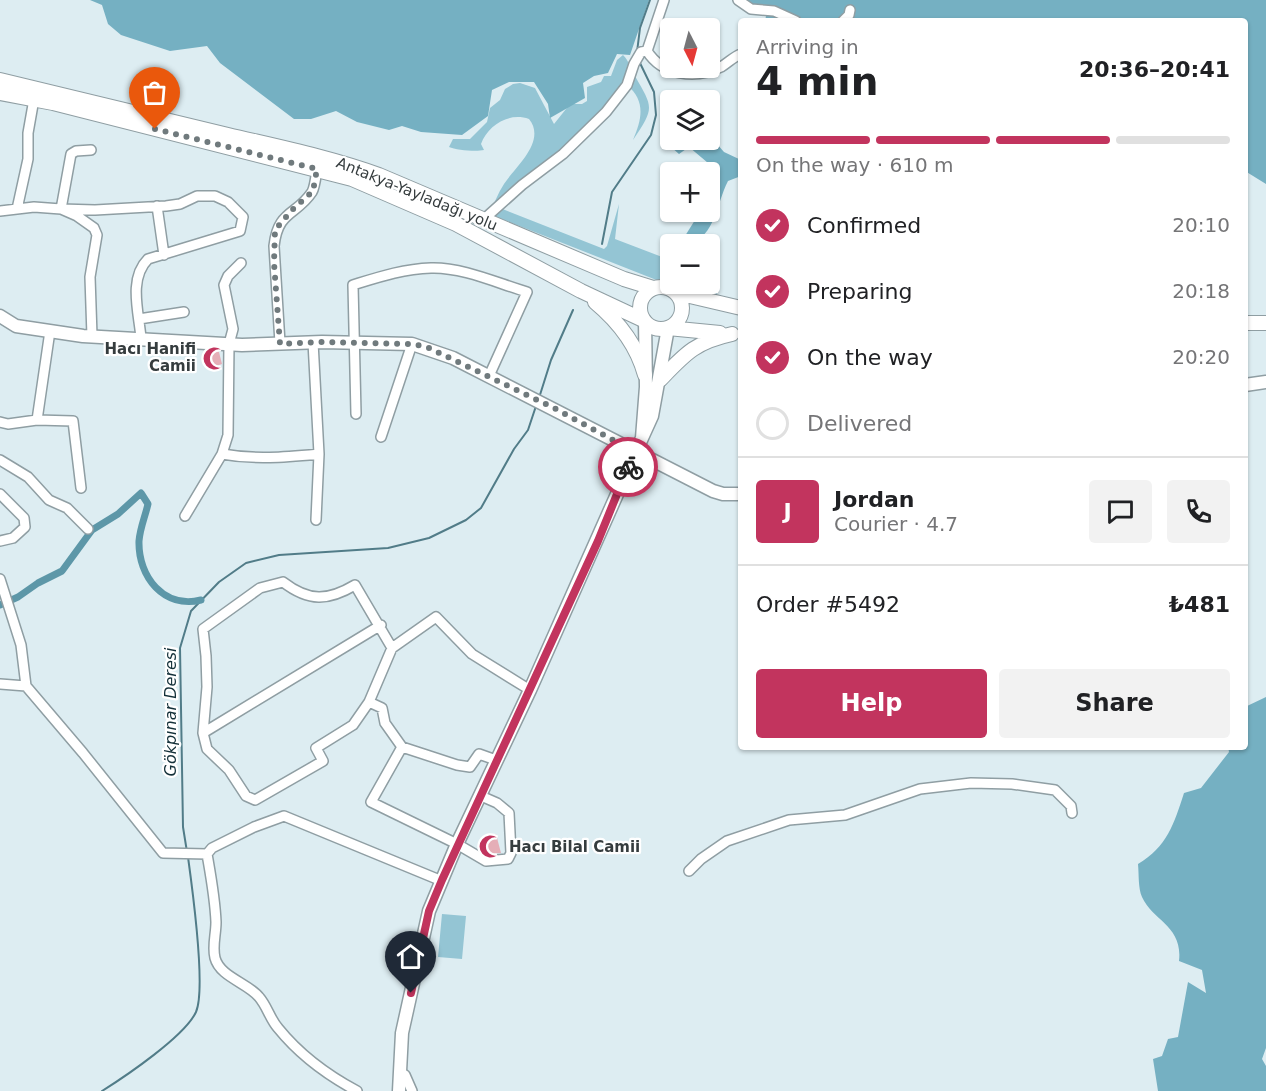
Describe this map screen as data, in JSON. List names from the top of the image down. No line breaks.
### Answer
{"streets":{"highway":["Antakya-Yayladağı yolu"]},"water":["Gökpınar Deresi"],"places":{"mosque":["Hacı Hanifi Camii","Hacı Bilal Camii"]},"north":"bottom","page":{"map_buttons":["+","−"],"heading":["4 min","Arriving in","20:36–20:41"],"panel":["Jordan","Courier · 4.7","Order #5492","₺481"],"bar":"On the way · 610 m","list":[["Confirmed","20:10"],["Preparing","20:18"],["On the way","20:20"],"Delivered"],"round":"J","buttons":["Help","Share"]}}
